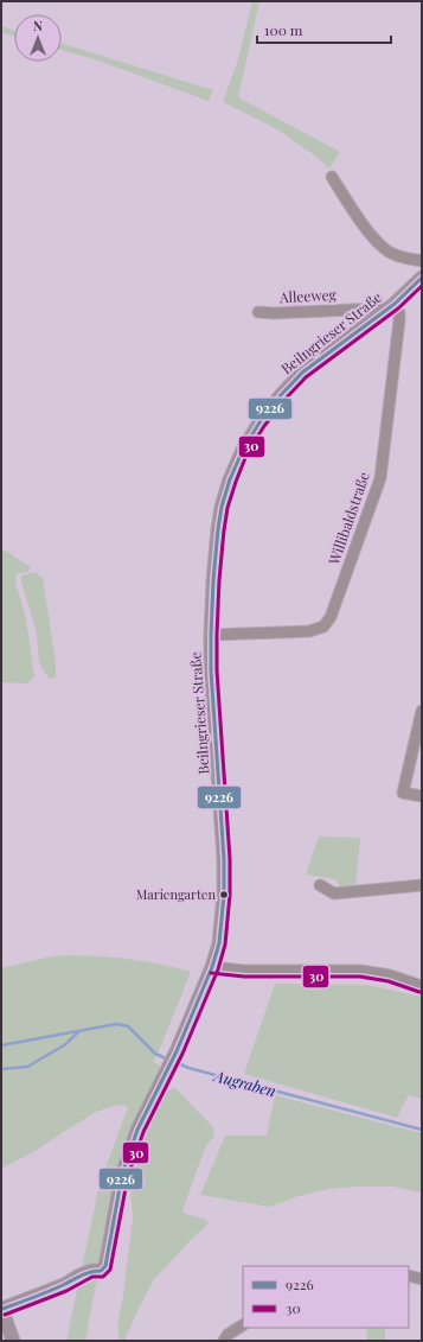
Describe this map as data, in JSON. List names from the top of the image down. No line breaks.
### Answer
{"streets":{"main road":["Beilngrieser Straße"],"street":["Alleeweg","Willibaldstraße"]},"crossings":[["Alleeweg","Beilngrieser Straße"],["Alleeweg","Willibaldstraße"],["Beilngrieser Straße","Willibaldstraße"]],"water":["Augraben"],"places":["Mariengarten"],"lines":["transit line 9226","transit line 30"],"legend":["9226","30"],"scale_bar":"100 m","north":"top"}
